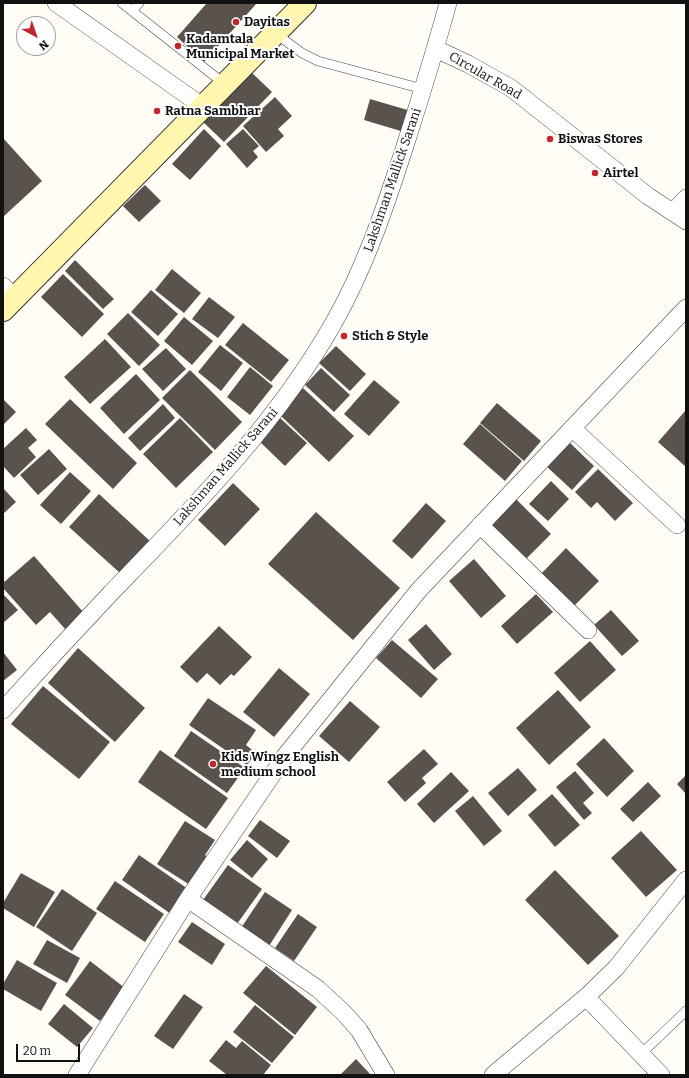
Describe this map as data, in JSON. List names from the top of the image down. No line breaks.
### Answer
{"streets":{"street":["Circular Road","Lakshman Mallick Sarani"]},"crossings":[["Circular Road","Lakshman Mallick Sarani"]],"places":["Dayitas","Kadamtala Municipal Market","Ratna Sambhar","Biswas Stores","Airtel","Stich & Style","Kids Wingz English medium school"],"scale_bar":"20 m","north":"bottom right"}
